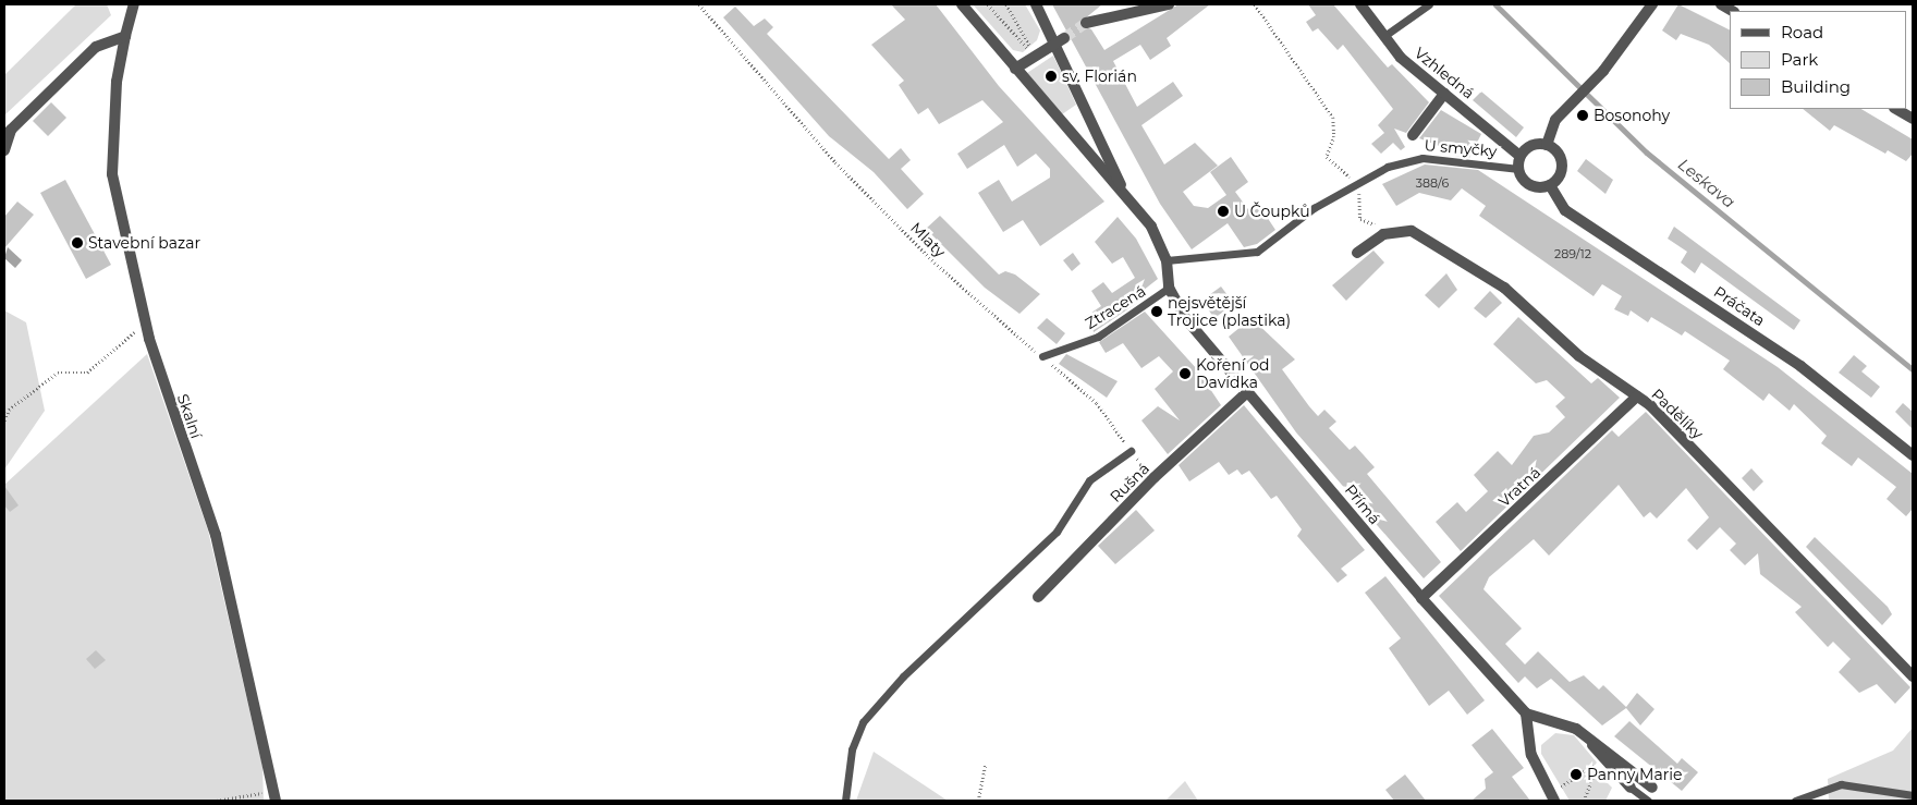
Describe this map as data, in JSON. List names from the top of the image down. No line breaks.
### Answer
{"streets":{"street":["Vzhledná","U smyčky","Práčata","Padělíky","Skalní","Rušná","Vratná","Přímá"],"lane":["Ztracená"],"path":["Mlaty"]},"crossings":[["Vzhledná","U smyčky"],["Vzhledná","Práčata"],["U smyčky","Práčata"],["U smyčky","Přímá"],["Mlaty","Ztracená"],["Mlaty","Rušná"],["Ztracená","Přímá"],["Padělíky","Vratná"],["Rušná","Přímá"],["Vratná","Přímá"]],"water":["Leskava"],"places":["sv. Florián","Bosonohy","U Čoupků","Stavební bazar","nejsvětější Trojice (plastika)","Koření od Davídka","Panny Marie"],"house_numbers":["388/6","289/12"],"legend":["Road","Park","Building"]}
